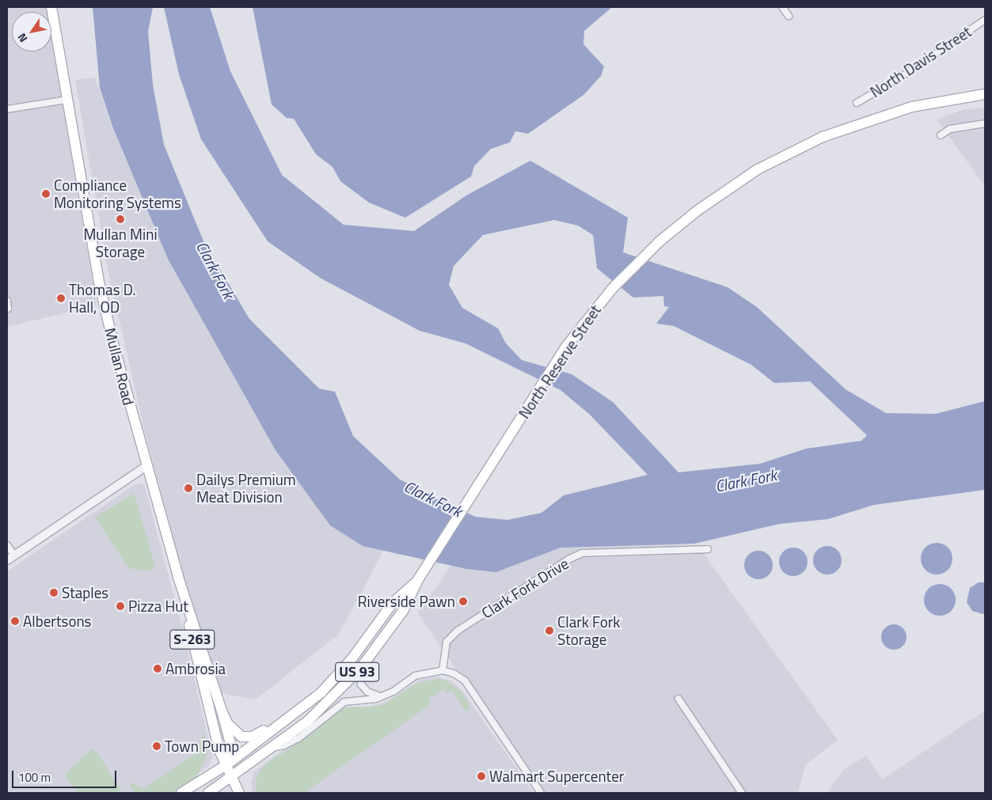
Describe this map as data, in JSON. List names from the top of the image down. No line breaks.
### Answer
{"streets":{"main road":["North Reserve Street","Mullan Road","S-263","US 93"],"street":["North Davis Street","Clark Fork Drive"]},"crossings":[["North Reserve Street","Mullan Road"],["North Reserve Street","US 93"]],"water":["Clark Fork"],"places":["Compliance Monitoring Systems","Mullan Mini Storage","Thomas D. Hall, OD","Dailys Premium Meat Division","Staples","Riverside Pawn","Pizza Hut","Albertsons","Clark Fork Storage","Ambrosia","Town Pump","Walmart Supercenter"],"scale_bar":"100 m","north":"bottom left"}
